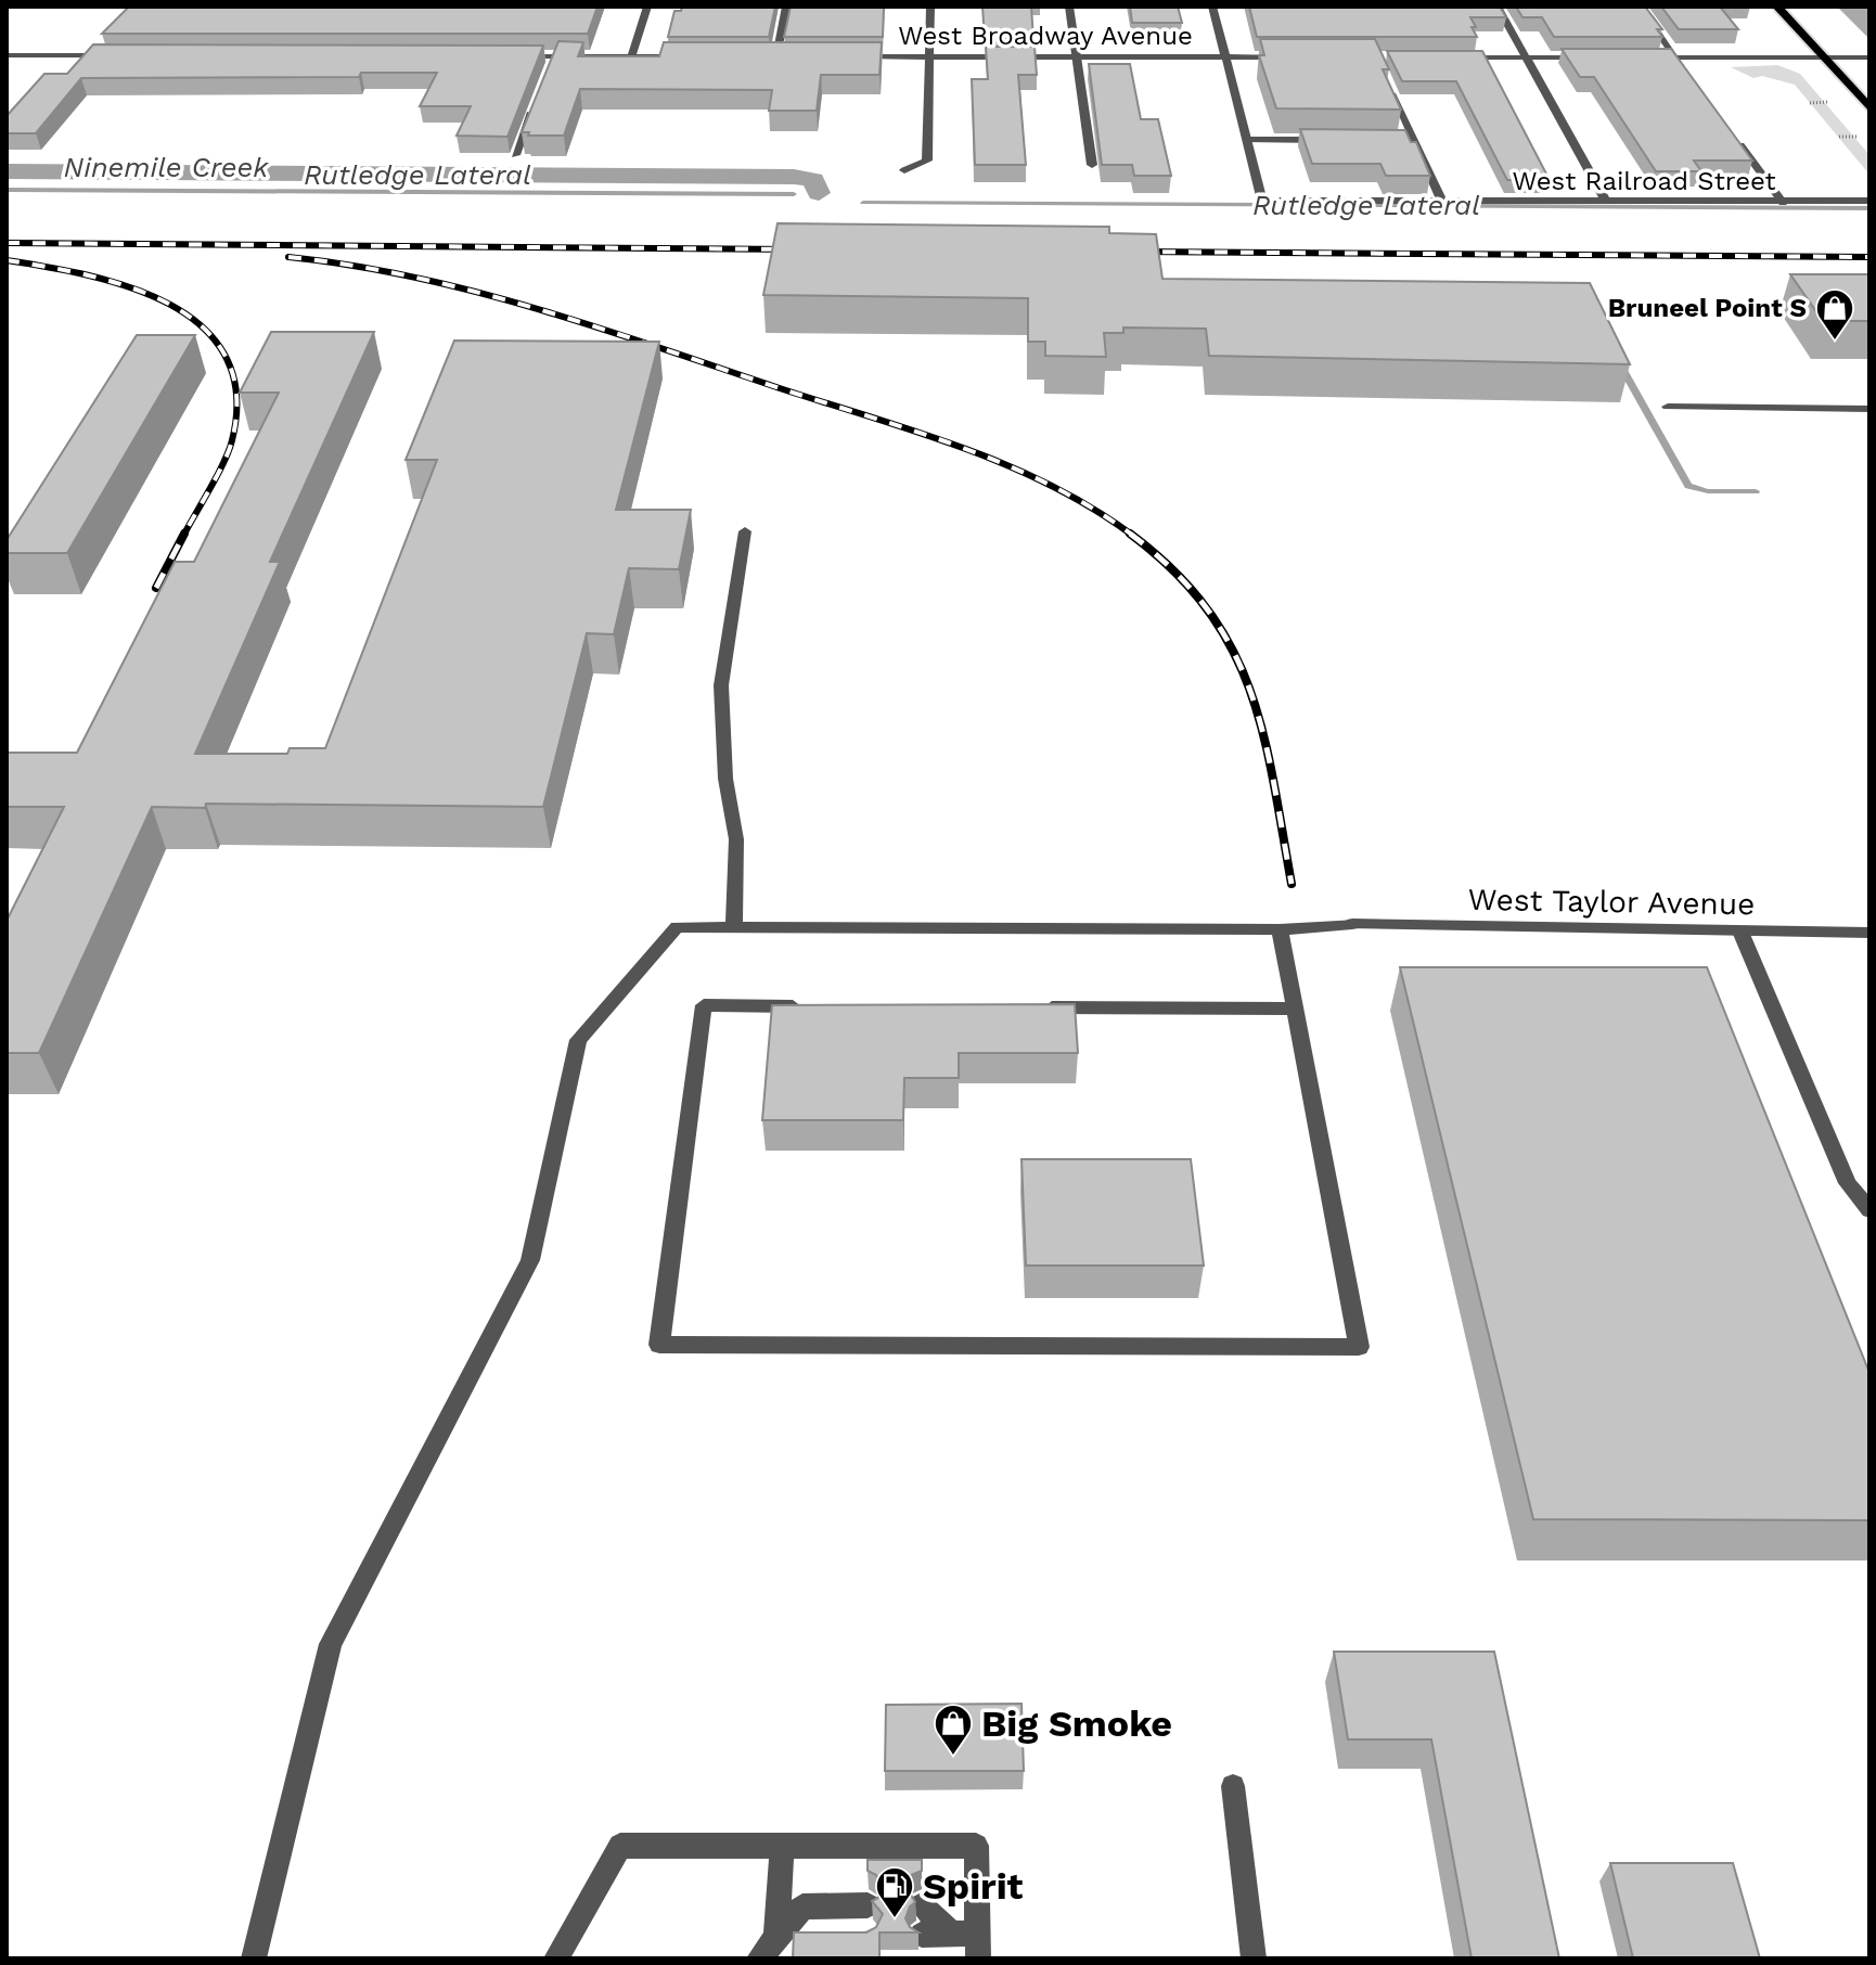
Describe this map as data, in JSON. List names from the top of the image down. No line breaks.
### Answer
{"streets":{"street":["West Broadway Avenue","West Railroad Street","West Taylor Avenue"]},"water":["Ninemile Creek","Rutledge Lateral"],"places":{"shop":["Bruneel Point S","Big Smoke"],"fuel station":["Spirit"]}}
